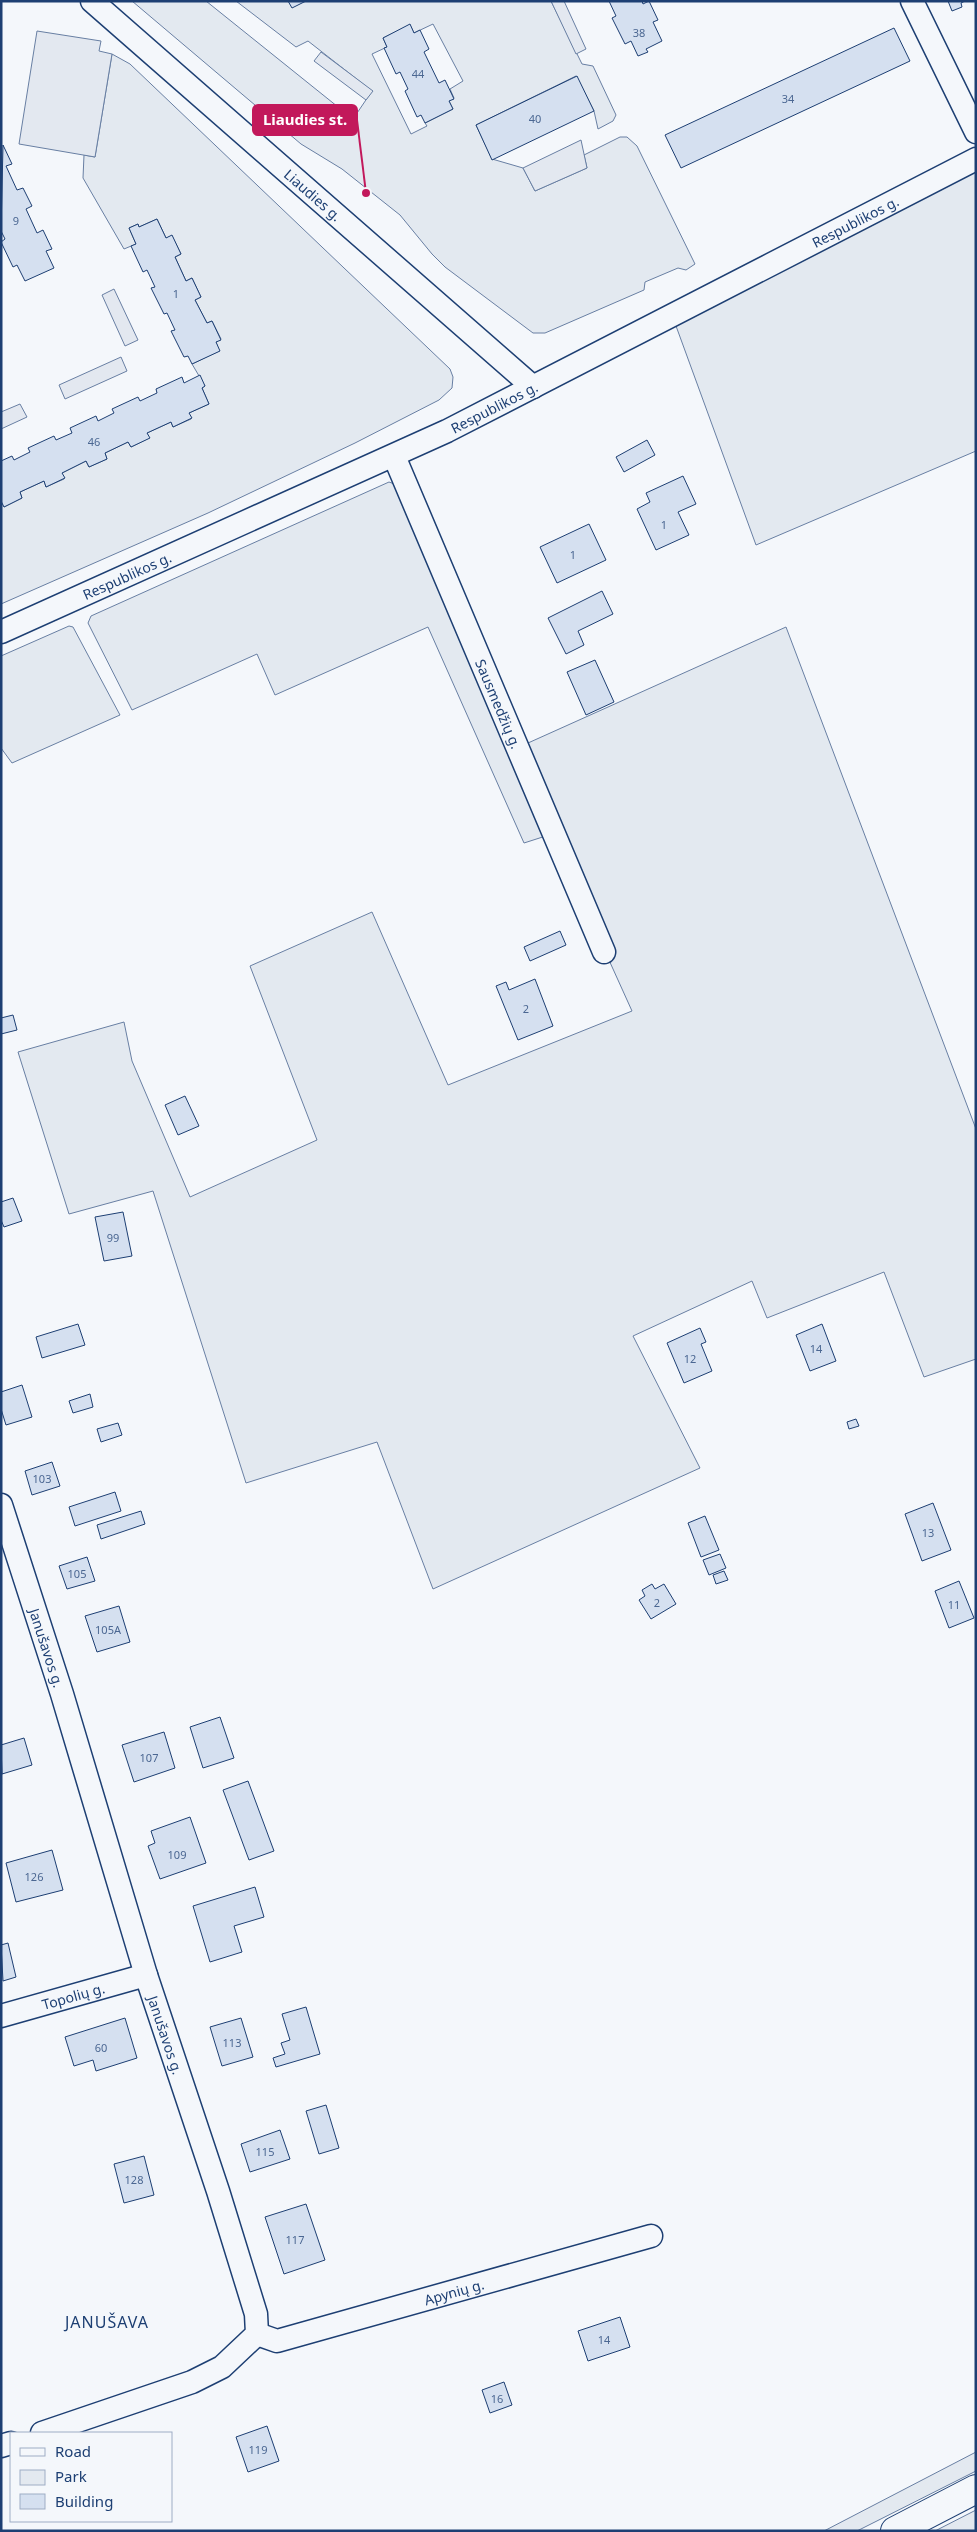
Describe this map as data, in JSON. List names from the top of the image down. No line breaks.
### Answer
{"streets":{"street":["Liaudies g.","Respublikos g.","Sausmedžių g.","Janušavos g.","Topolių g.","Apynių g."]},"crossings":[["Liaudies g.","Respublikos g."],["Respublikos g.","Sausmedžių g."],["Janušavos g.","Topolių g."],["Janušavos g.","Apynių g."]],"districts":["JANUŠAVA"],"places":["Liaudies st."],"house_numbers":["38","44","34","40","9","1","46","1","1","2","99","14","12","103","13","105","2","11","105A","107","109","126","113","60","115","128","117","14","16","119"],"legend":["Road","Park","Building"]}
